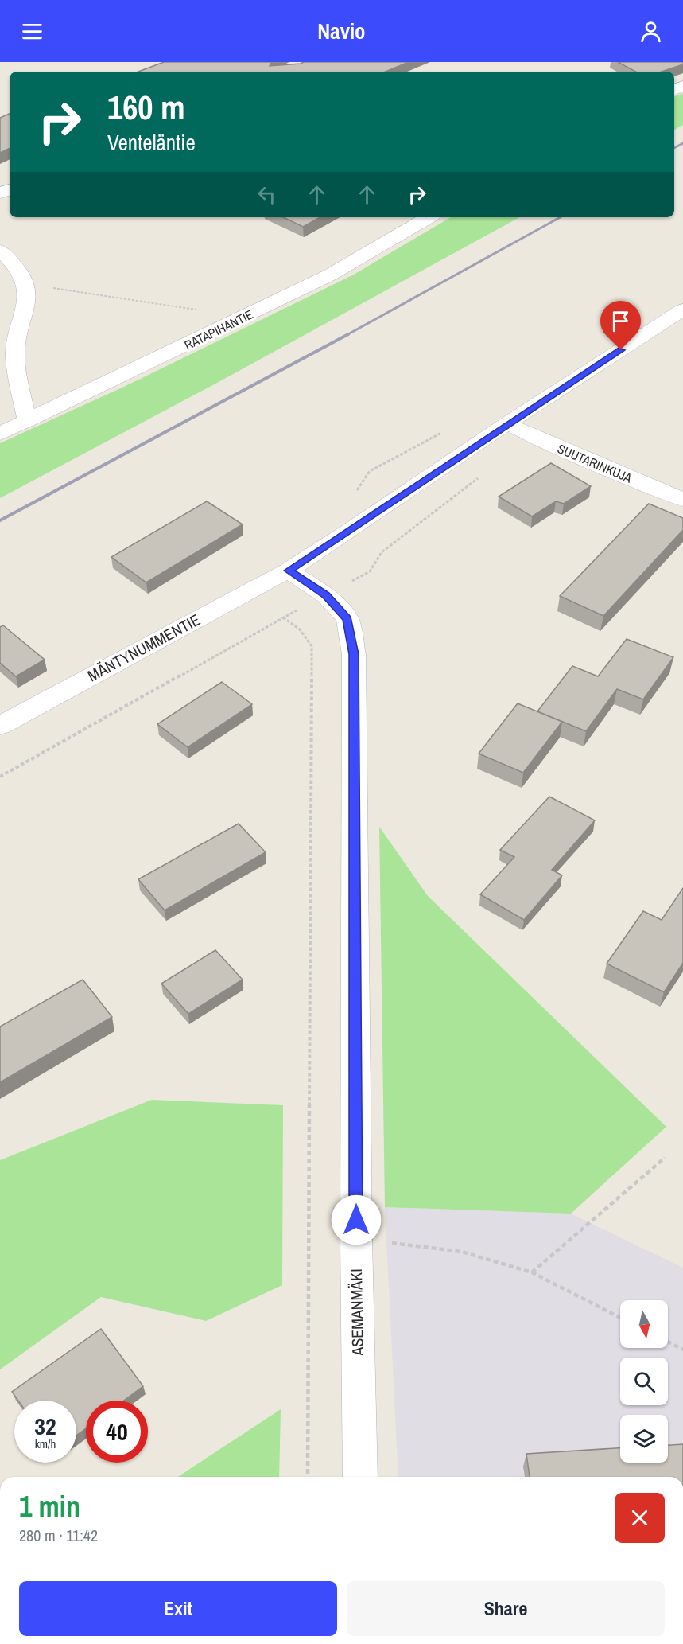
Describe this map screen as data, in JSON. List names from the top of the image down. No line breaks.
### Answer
{"streets":{"street":["RATAPIHANTIE","SUUTARINKUJA","MÄNTYNUMMENTIE","ASEMANMÄKI"]},"crossings":[["SUUTARINKUJA","MÄNTYNUMMENTIE"],["MÄNTYNUMMENTIE","ASEMANMÄKI"]],"north":"bottom","page":{"header":"Navio","turn":["160 m","Venteläntie"],"speed":"32 km/h","limit":"40","heading":["1 min","280 m · 11:42"],"buttons":["Exit","Share"]}}
